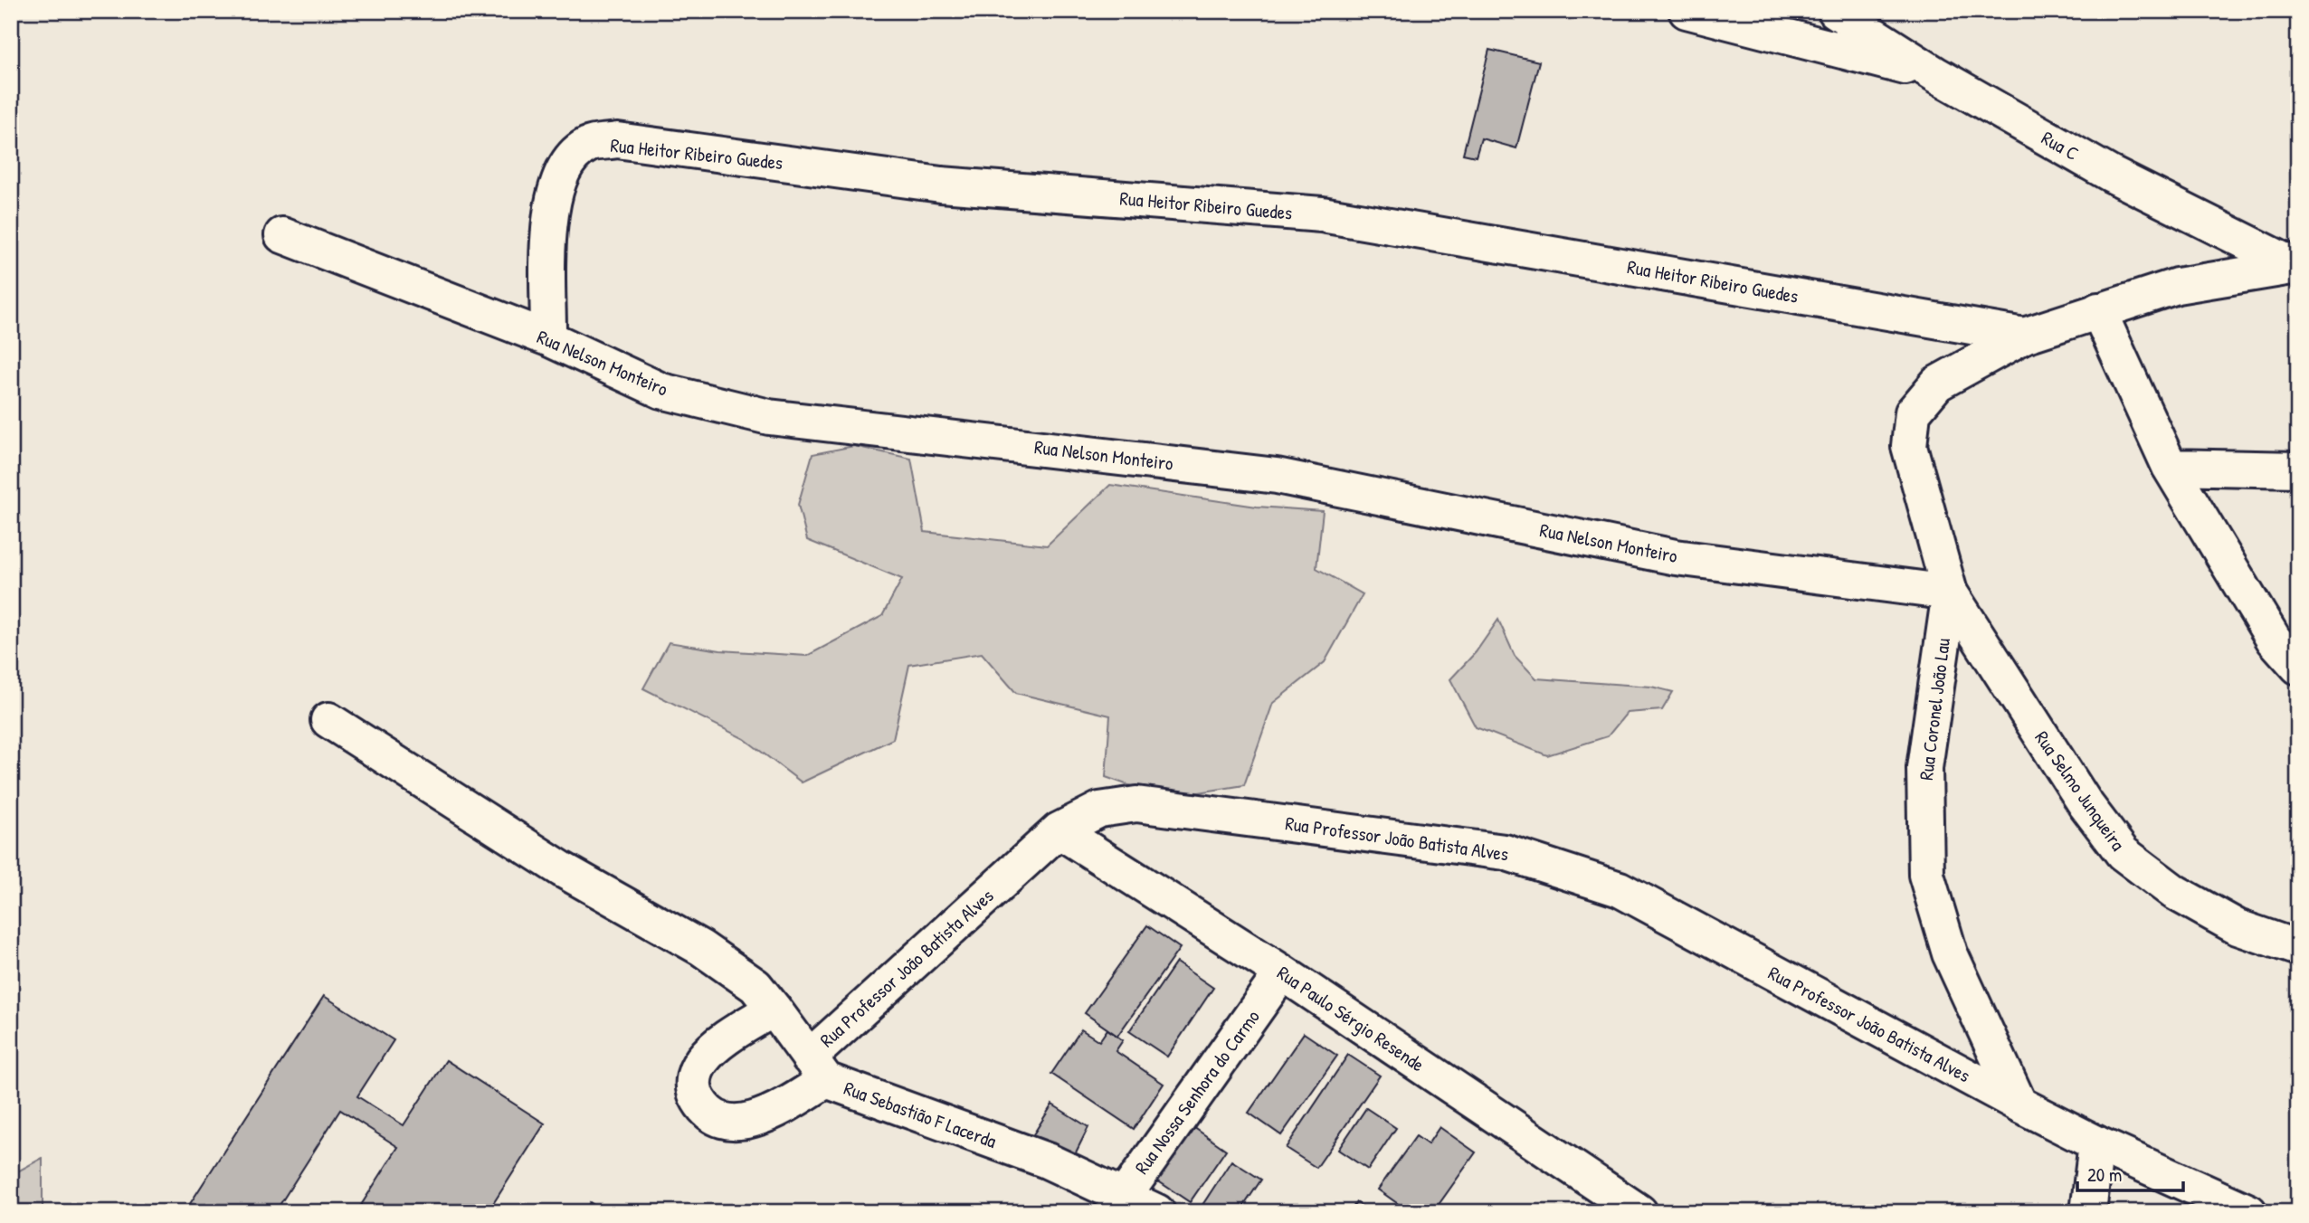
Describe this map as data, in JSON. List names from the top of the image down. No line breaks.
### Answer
{"streets":{"street":["Rua C","Rua Heitor Ribeiro Guedes","Rua Nelson Monteiro","Rua Coronel João Lau","Rua Selmo Junqueira","Rua Professor João Batista Alves","Rua Paulo Sérgio Resende","Rua Nossa Senhora do Carmo","Rua Sebastião F Lacerda"]},"crossings":[["Rua Heitor Ribeiro Guedes","Rua Nelson Monteiro"],["Rua Heitor Ribeiro Guedes","Rua Coronel João Lau"],["Rua Nelson Monteiro","Rua Coronel João Lau"],["Rua Nelson Monteiro","Rua Selmo Junqueira"],["Rua Coronel João Lau","Rua Selmo Junqueira"],["Rua Coronel João Lau","Rua Professor João Batista Alves"],["Rua Professor João Batista Alves","Rua Paulo Sérgio Resende"],["Rua Professor João Batista Alves","Rua Sebastião F Lacerda"],["Rua Paulo Sérgio Resende","Rua Nossa Senhora do Carmo"],["Rua Nossa Senhora do Carmo","Rua Sebastião F Lacerda"]],"scale_bar":"20 m"}
